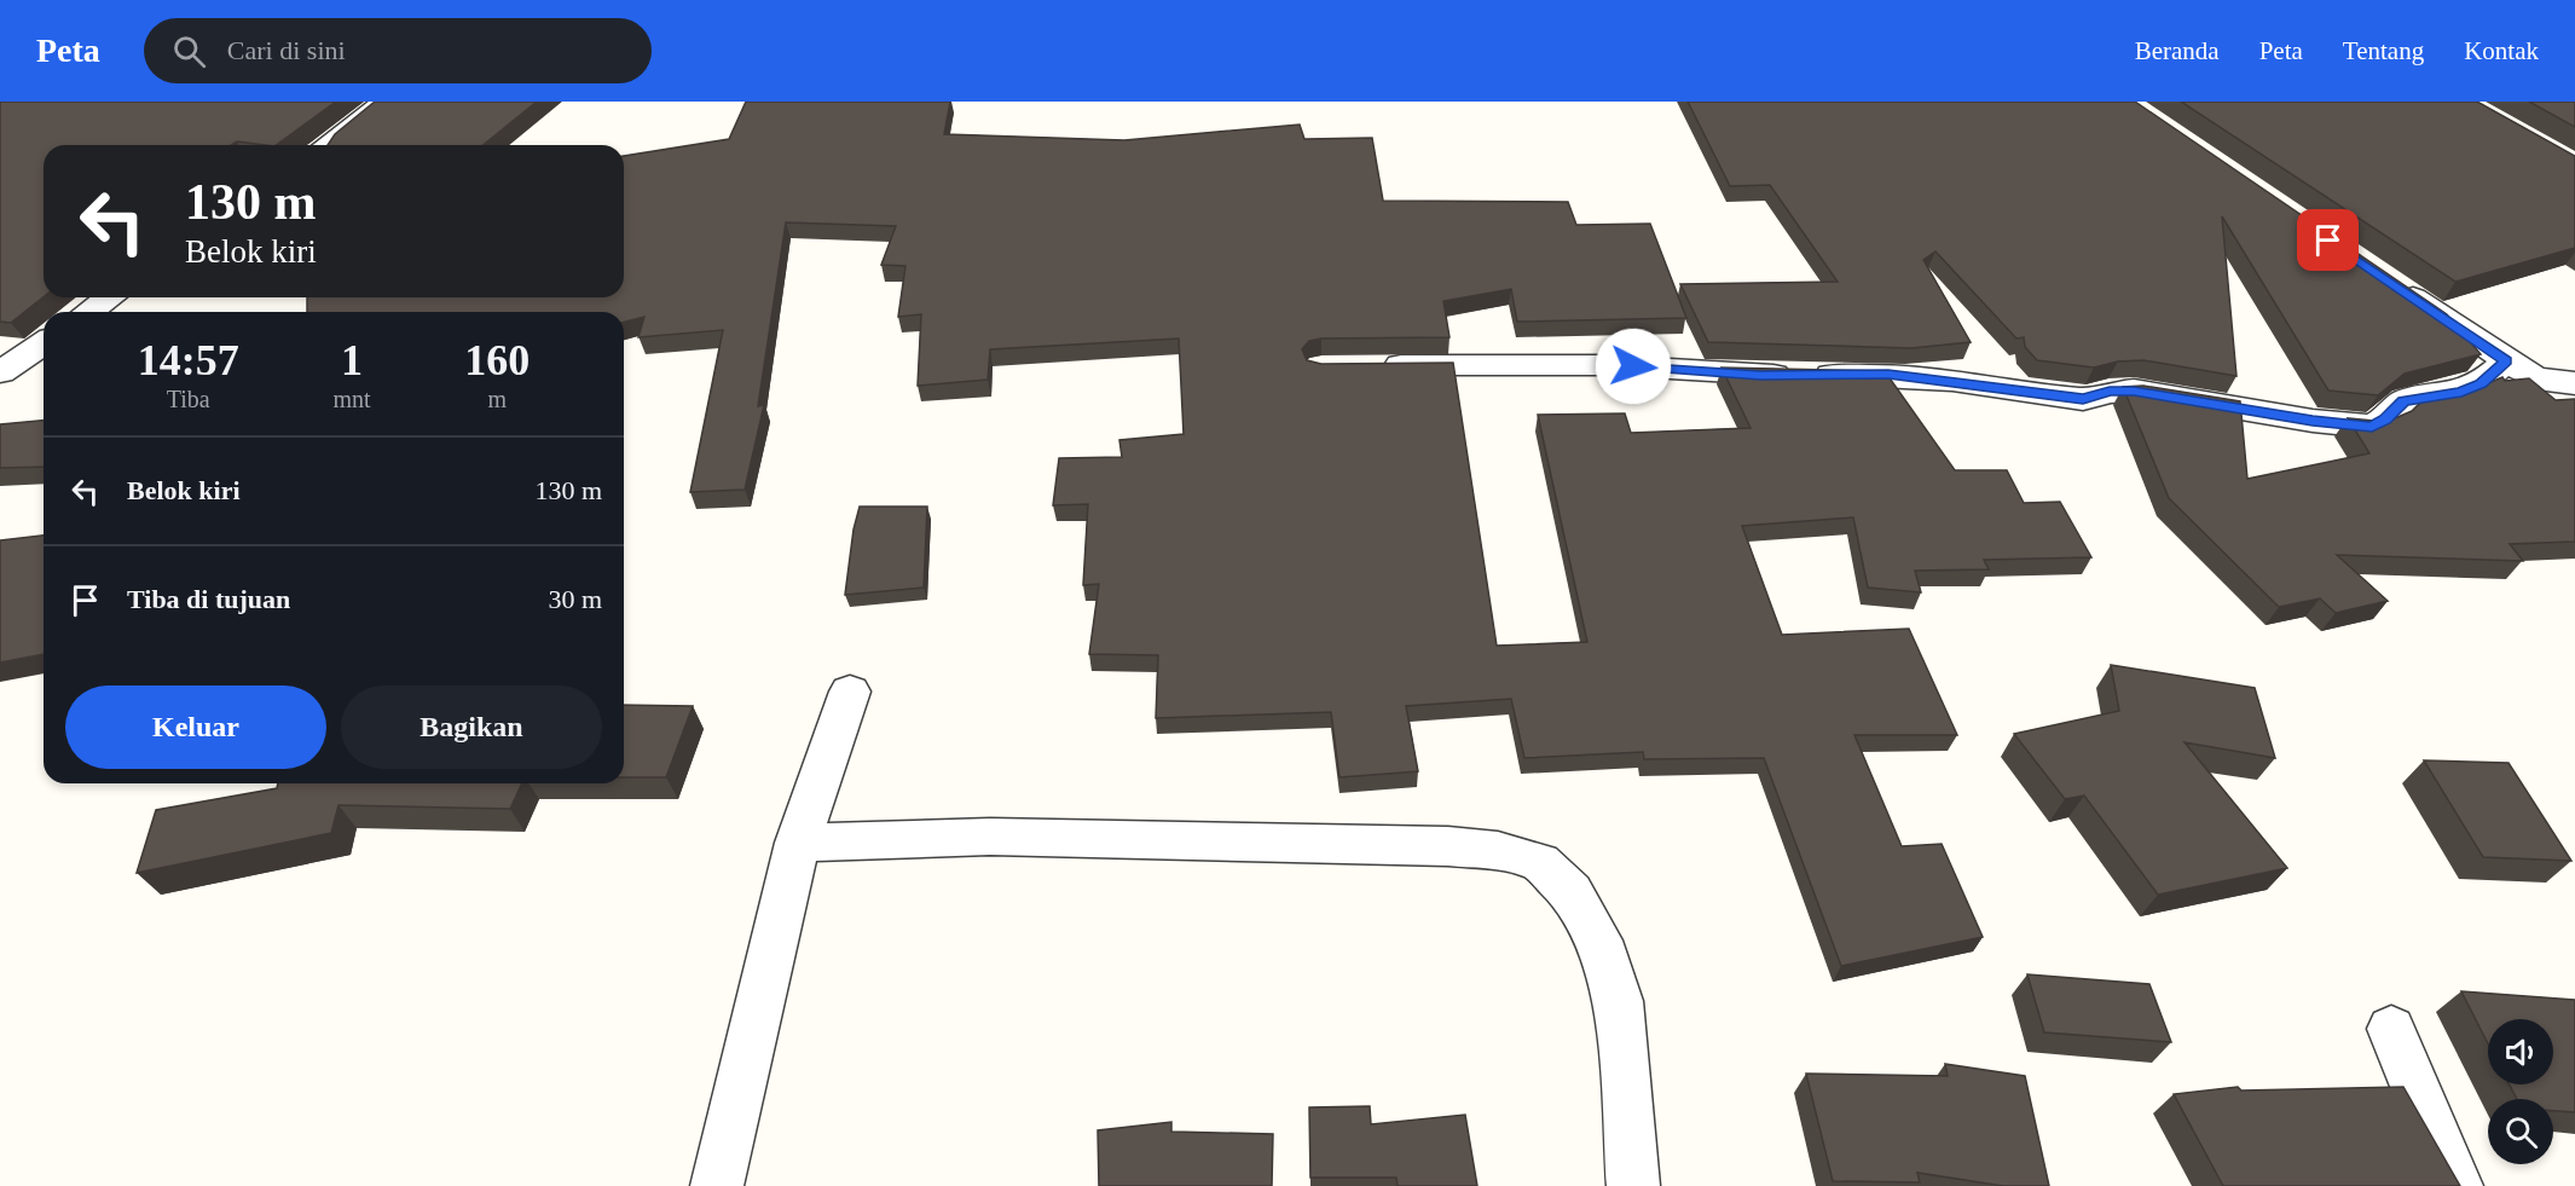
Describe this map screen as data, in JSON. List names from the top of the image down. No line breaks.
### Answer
{"page":{"header":"Peta","search":"Cari di sini","nav":["Beranda","Peta","Tentang","Kontak"],"turn":["130 m","Belok kiri"],"eta":["14:57","Tiba","1","mnt","160","m"],"list":[{"name":"Belok kiri","value":"130 m"},{"name":"Tiba di tujuan","value":"30 m"}],"buttons":["Keluar","Bagikan"]}}
